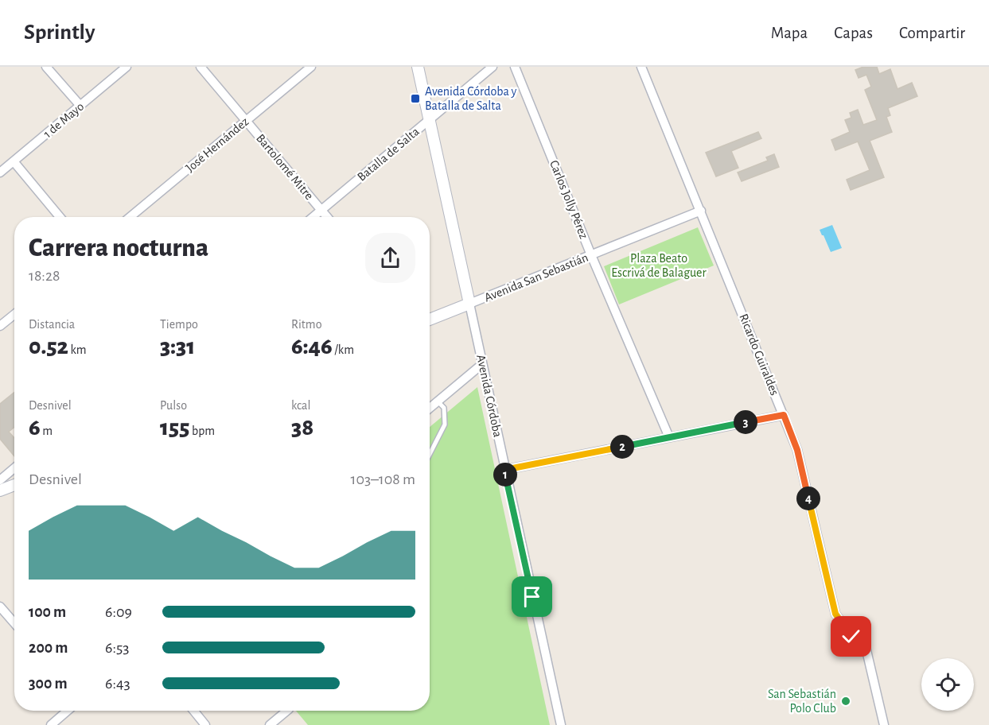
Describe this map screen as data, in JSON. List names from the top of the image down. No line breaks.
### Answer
{"streets":{"street":["1 de Mayo","José Hernández","Batalla de Salta","Bartolomé Mitre","Carlos Jolly Pérez","Avenida San Sebastián","Ricardo Guiraldes","Avenida Córdoba"]},"crossings":[["José Hernández","Bartolomé Mitre"],["Batalla de Salta","Bartolomé Mitre"],["Batalla de Salta","Avenida Córdoba"],["Carlos Jolly Pérez","Avenida San Sebastián"],["Avenida San Sebastián","Ricardo Guiraldes"],["Avenida San Sebastián","Avenida Córdoba"]],"parks":["Plaza Beato Escrivá de Balaguer"],"places":{"transit":["Avenida Córdoba y Batalla de Salta"],"other":["San Sebastián Polo Club"]},"page":{"header":"Sprintly","nav":["Mapa","Capas","Compartir"],"heading":["Carrera nocturna","18:28"],"stats":[["Distancia","0.52 km"],["Tiempo","3:31"],["Ritmo","6:46 /km"],["Desnivel","6 m"],["Pulso","155 bpm"],["kcal","38"]],"pins":["3","2","1","4"],"chart":["Desnivel","103–108 m"],"list":[{"name":"100 m","note":"6:09"},{"name":"200 m","note":"6:53"},{"name":"300 m","note":"6:43"}]}}
